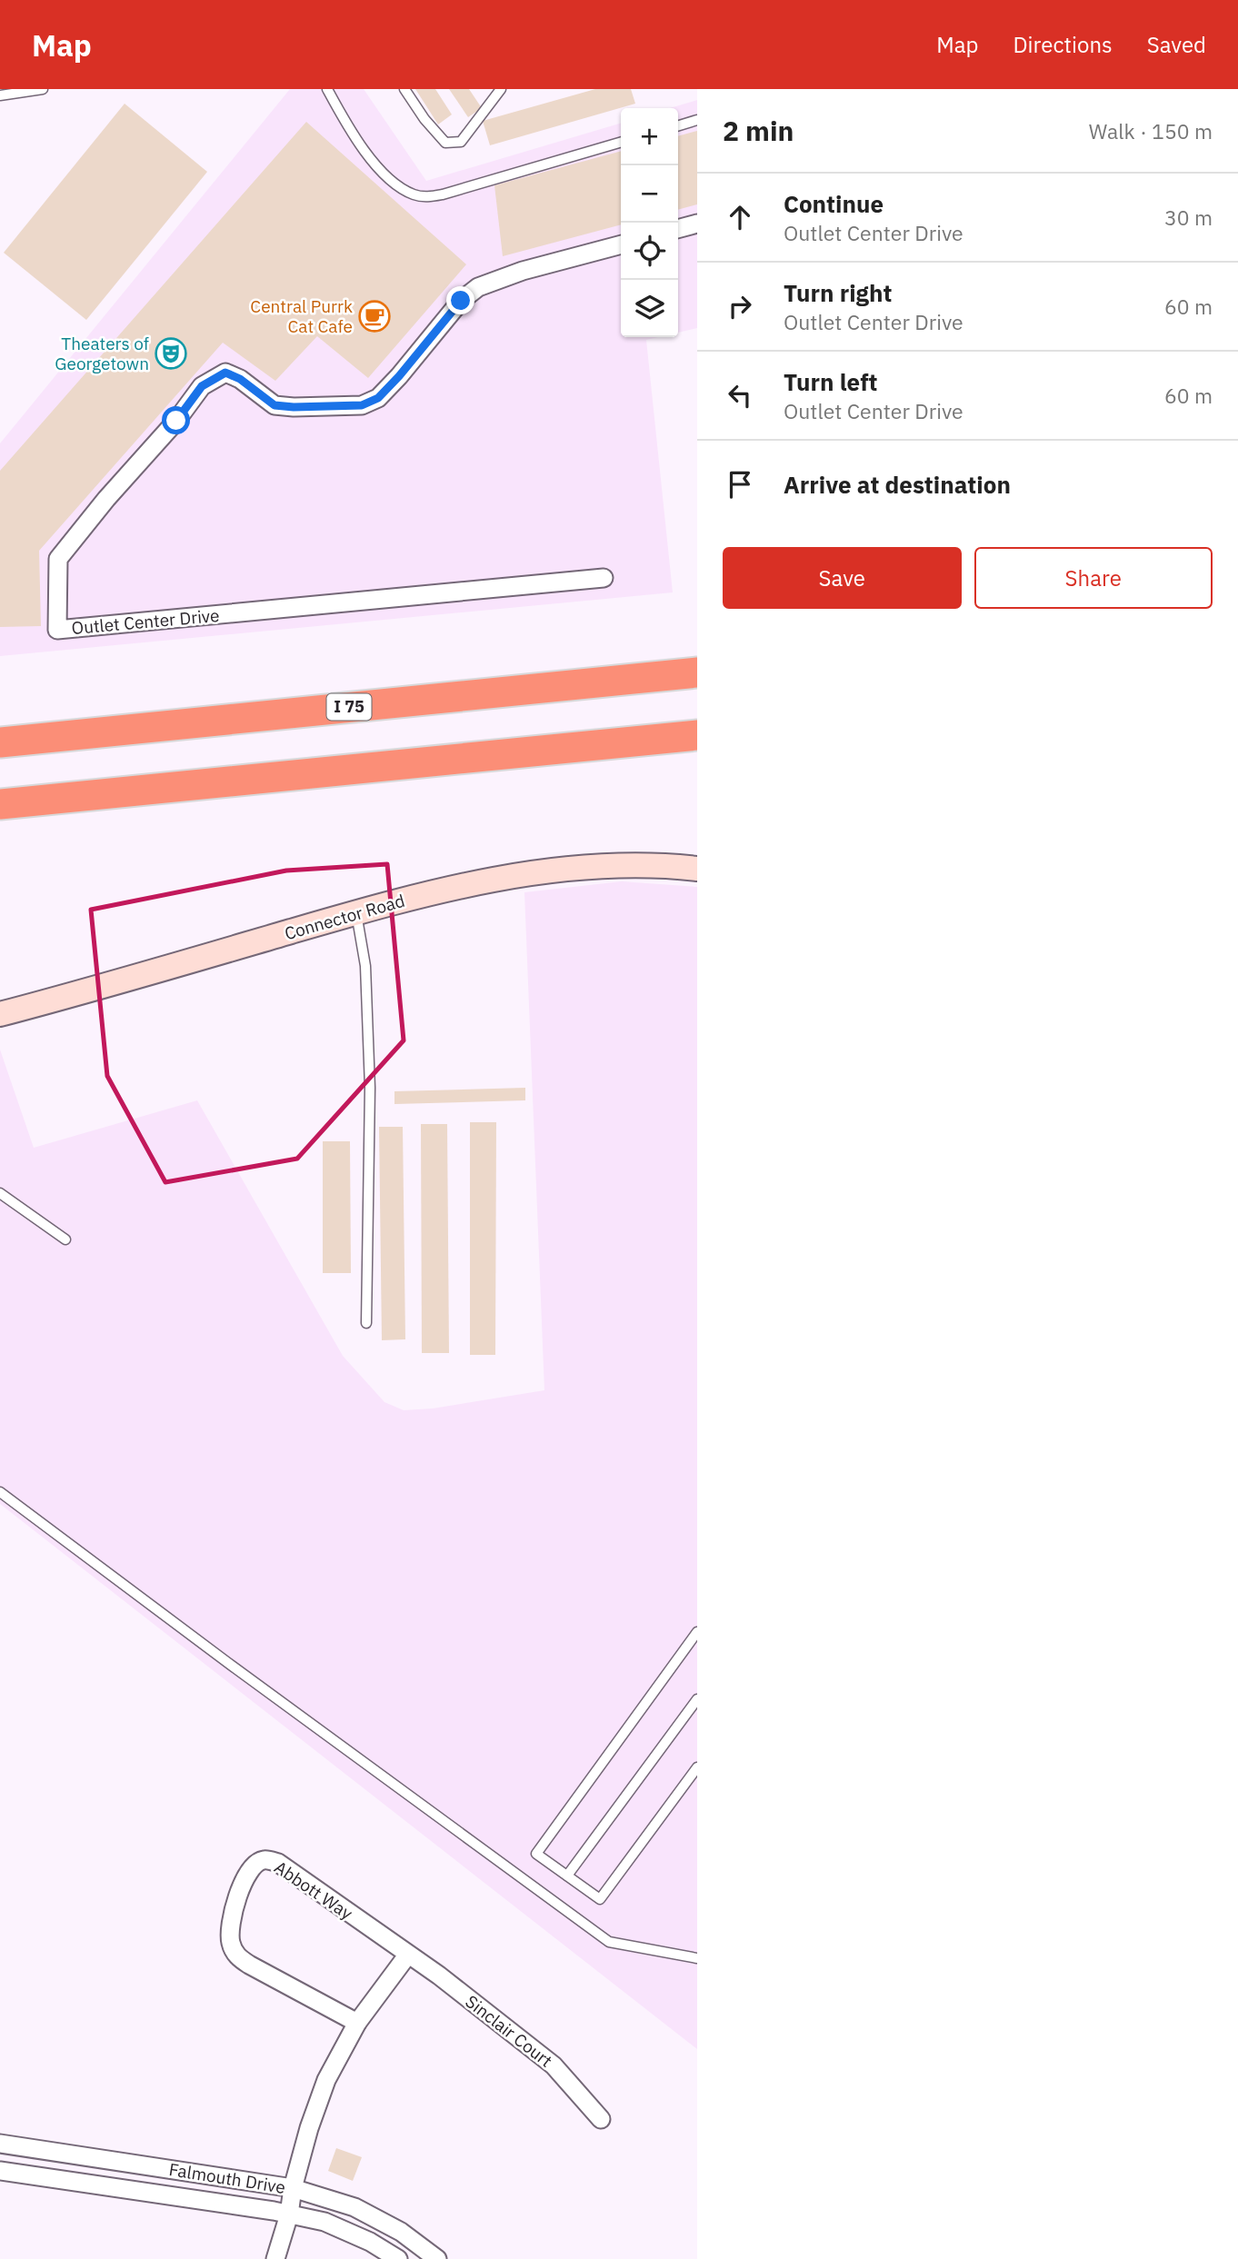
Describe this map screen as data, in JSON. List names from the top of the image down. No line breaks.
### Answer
{"streets":{"highway":["I 75"],"main road":["Connector Road"],"street":["Outlet Center Drive","Abbott Way","Sinclair Court","Falmouth Drive"]},"crossings":[["Abbott Way","Sinclair Court"]],"places":{"cafe":["Central Purrk Cat Cafe"],"theatre":["Theaters of Georgetown"]},"page":{"header":"Map","nav":["Map","Directions","Saved"],"heading":["2 min","Walk · 150 m"],"map_buttons":["+","−"],"list":[["Continue","Outlet Center Drive","30 m"],["Turn right","Outlet Center Drive","60 m"],["Turn left","Outlet Center Drive","60 m"],"Arrive at destination"],"buttons":["Save","Share"]}}
